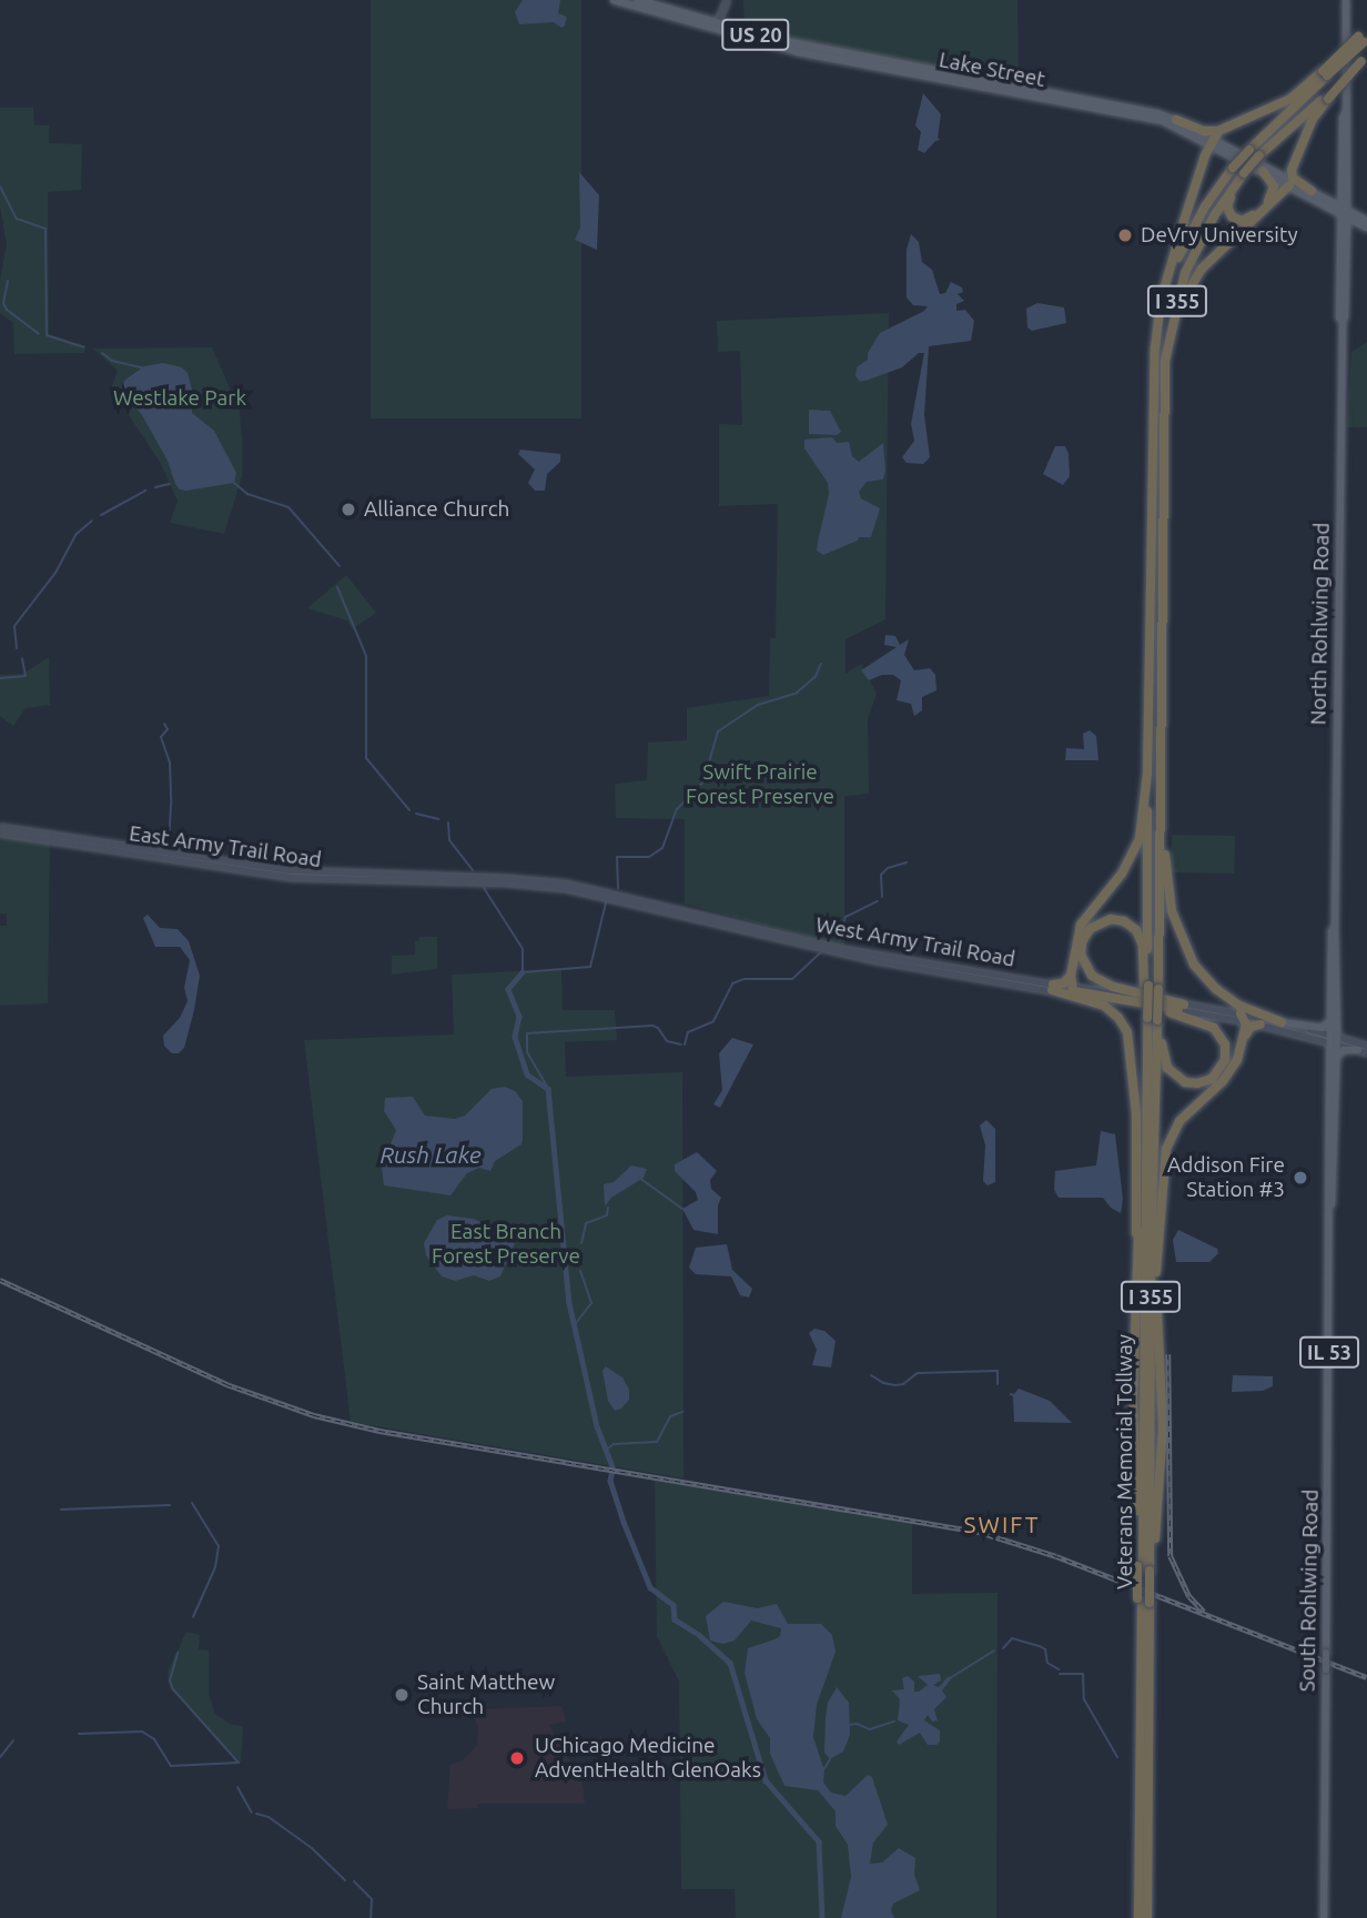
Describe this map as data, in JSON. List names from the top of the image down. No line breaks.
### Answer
{"streets":{"highway":["I 355","Veterans Memorial Tollway"],"main road":["US 20","Lake Street","North Rohlwing Road","East Army Trail Road","West Army Trail Road","IL 53","South Rohlwing Road"]},"crossings":[["US 20","Lake Street"],["US 20","North Rohlwing Road"],["Lake Street","North Rohlwing Road"],["I 355","Veterans Memorial Tollway"],["North Rohlwing Road","West Army Trail Road"],["North Rohlwing Road","South Rohlwing Road"],["East Army Trail Road","West Army Trail Road"]],"districts":["SWIFT"],"water":["Rush Lake"],"parks":["Westlake Park","Swift Prairie Forest Preserve","East Branch Forest Preserve"],"places":["DeVry University","Alliance Church","Addison Fire Station #3","Saint Matthew Church","UChicago Medicine AdventHealth GlenOaks"]}
